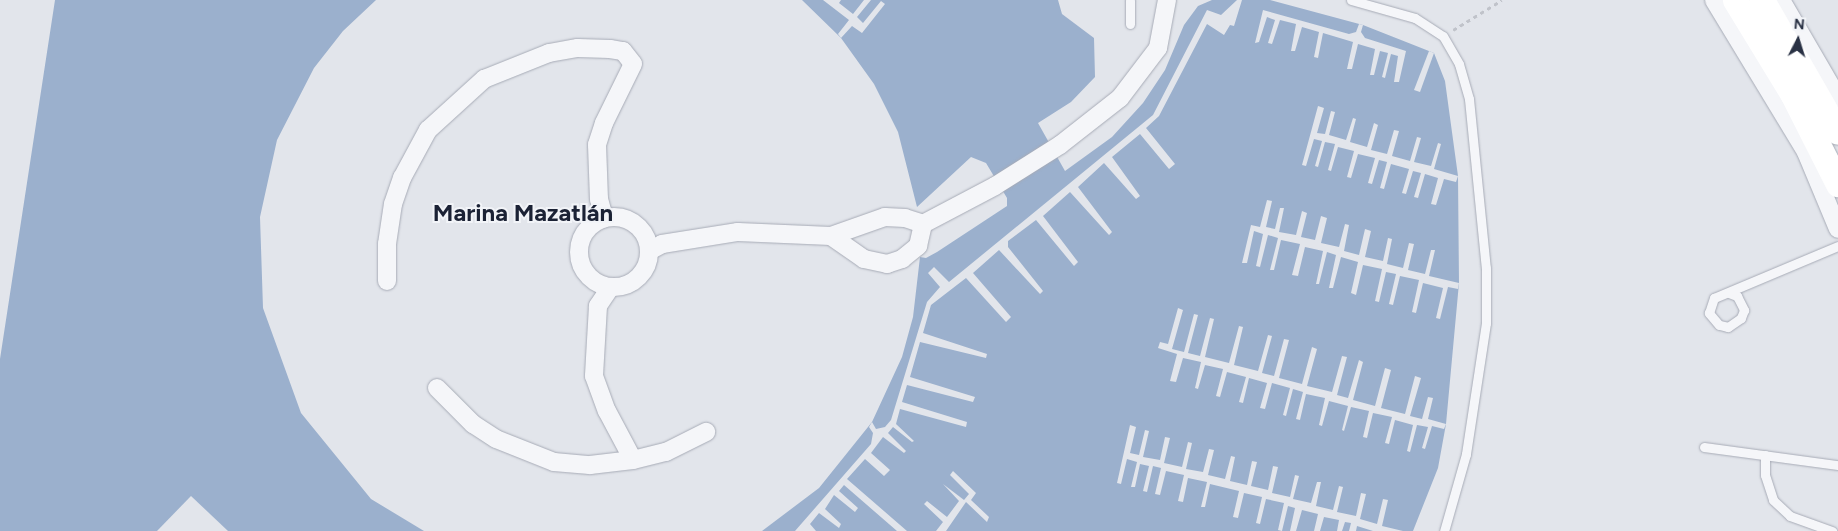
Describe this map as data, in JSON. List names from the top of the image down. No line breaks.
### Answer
{"districts":["Marina Mazatlán"],"north":"top"}
